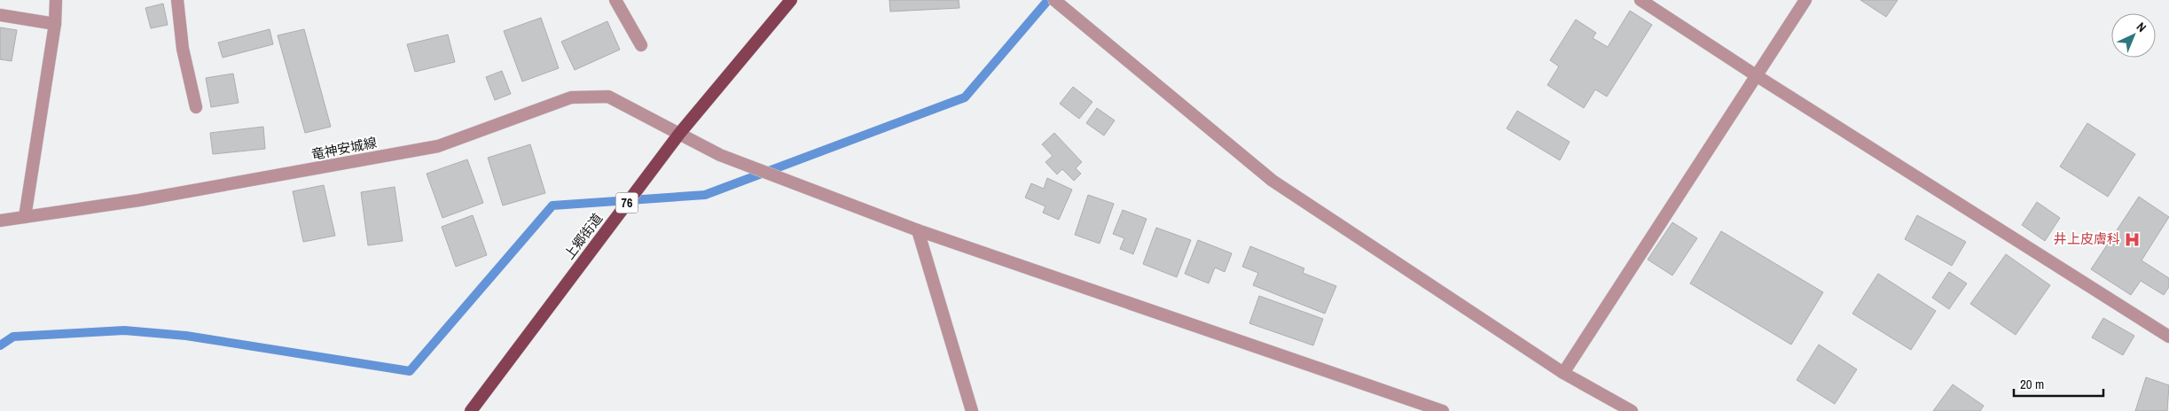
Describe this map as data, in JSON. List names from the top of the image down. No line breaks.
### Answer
{"streets":{"main road":["76","上郷街道"],"street":["竜神安城線"]},"crossings":[["竜神安城線","上郷街道"]],"places":{"hospital":["井上皮膚科"]},"scale_bar":"20 m","north":"top right"}
